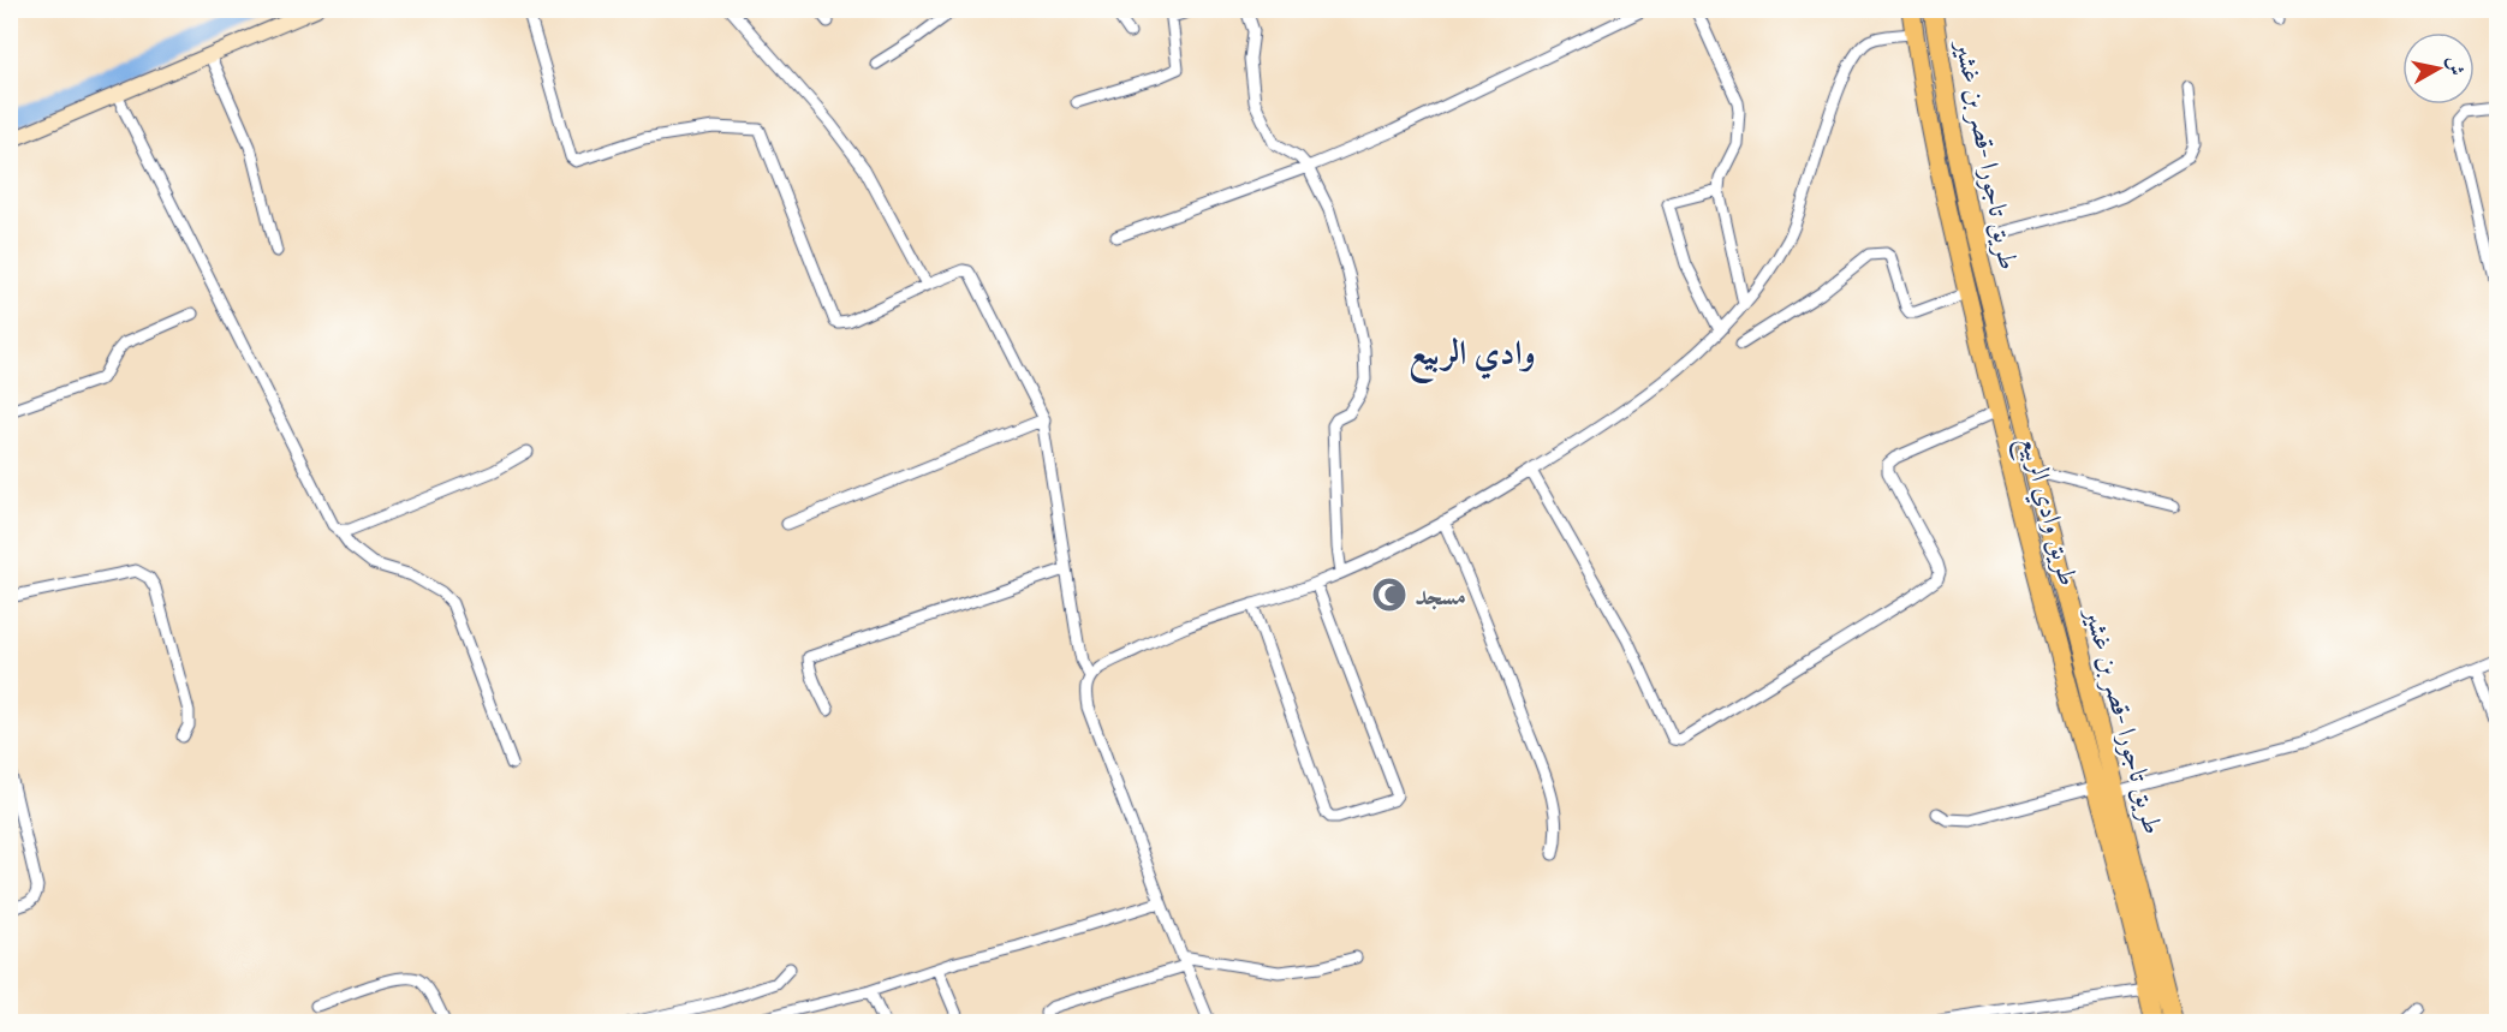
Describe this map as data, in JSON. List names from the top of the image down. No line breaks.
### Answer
{"streets":{"highway":["طريق تاجورا -قصر بن غشير","طريق وادي الربيع"]},"crossings":[["طريق تاجورا -قصر بن غشير","طريق وادي الربيع"]],"districts":["وادي الربيع"],"places":{"mosque":["مسجد"]},"north":"right"}
